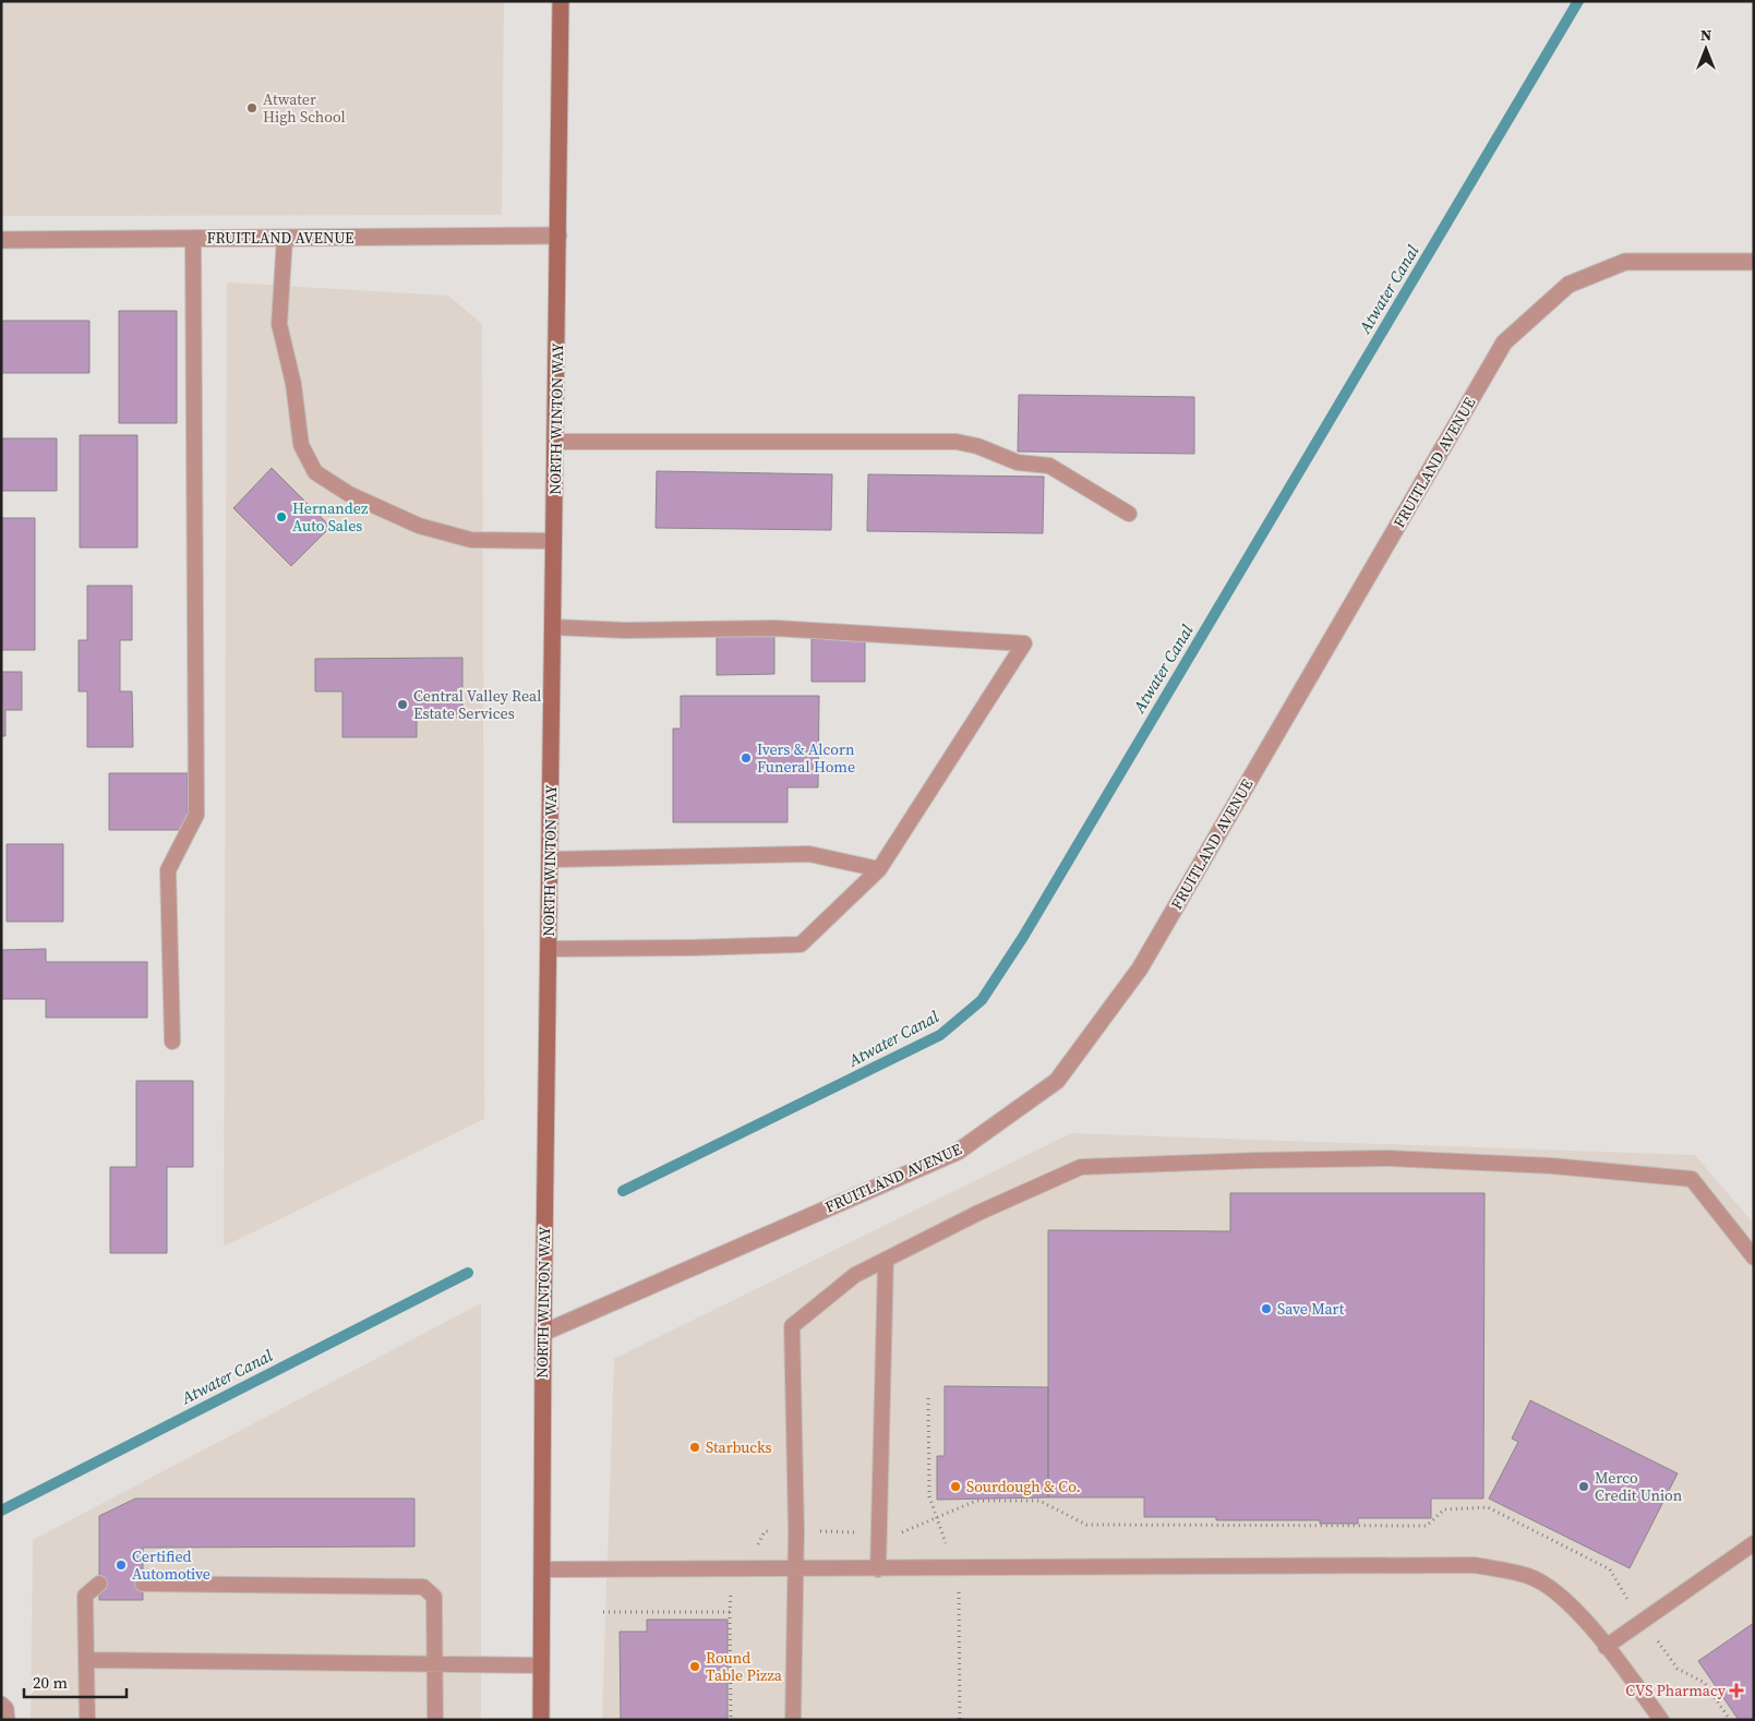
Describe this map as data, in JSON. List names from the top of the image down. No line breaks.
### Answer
{"streets":{"main road":["NORTH WINTON WAY"],"street":["FRUITLAND AVENUE"]},"crossings":[["FRUITLAND AVENUE","NORTH WINTON WAY"]],"water":["Atwater Canal"],"places":{"other":["Atwater High School","Hernandez Auto Sales","Central Valley Real Estate Services","Ivers & Alcorn Funeral Home","Save Mart","Starbucks","Sourdough & Co.","Merco Credit Union","Certified Automotive","Round Table Pizza"],"health":["CVS Pharmacy"]},"scale_bar":"20 m","north":"top"}
